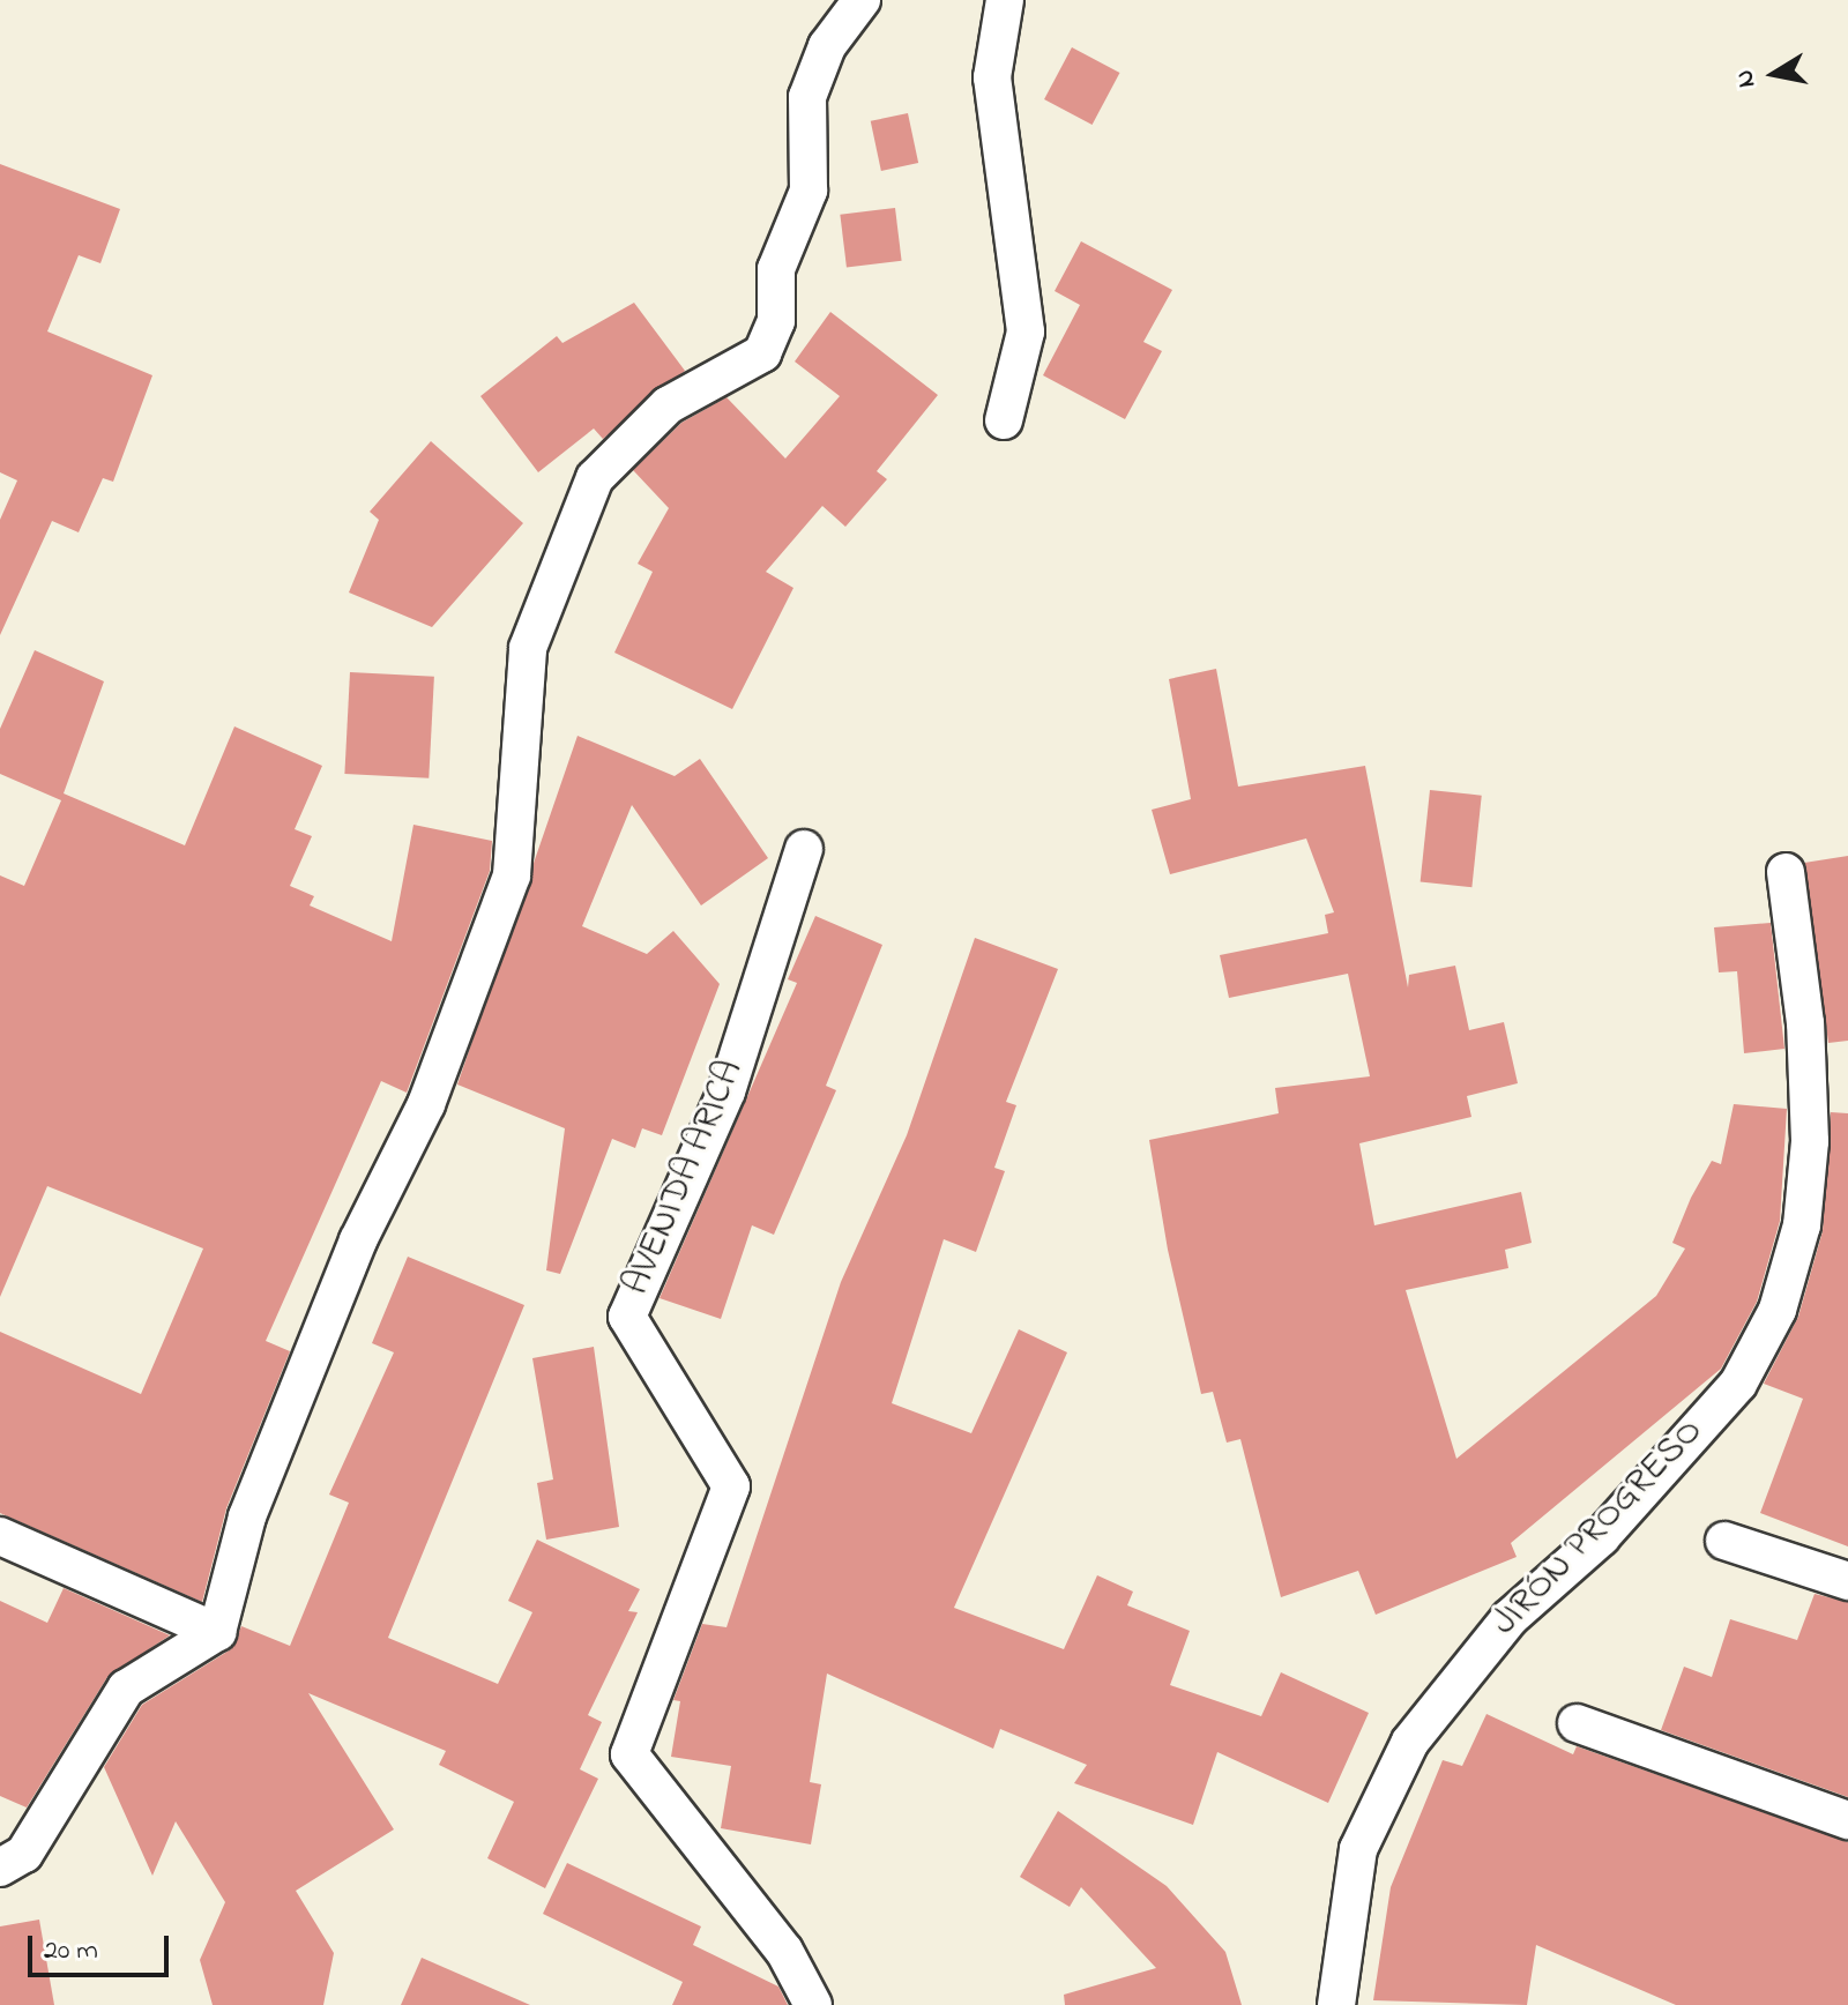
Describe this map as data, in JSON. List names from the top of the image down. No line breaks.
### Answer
{"streets":{"street":["AVENIDA ARICA","JIRÓN PROGRESO"]},"scale_bar":"20 m","north":"left"}
